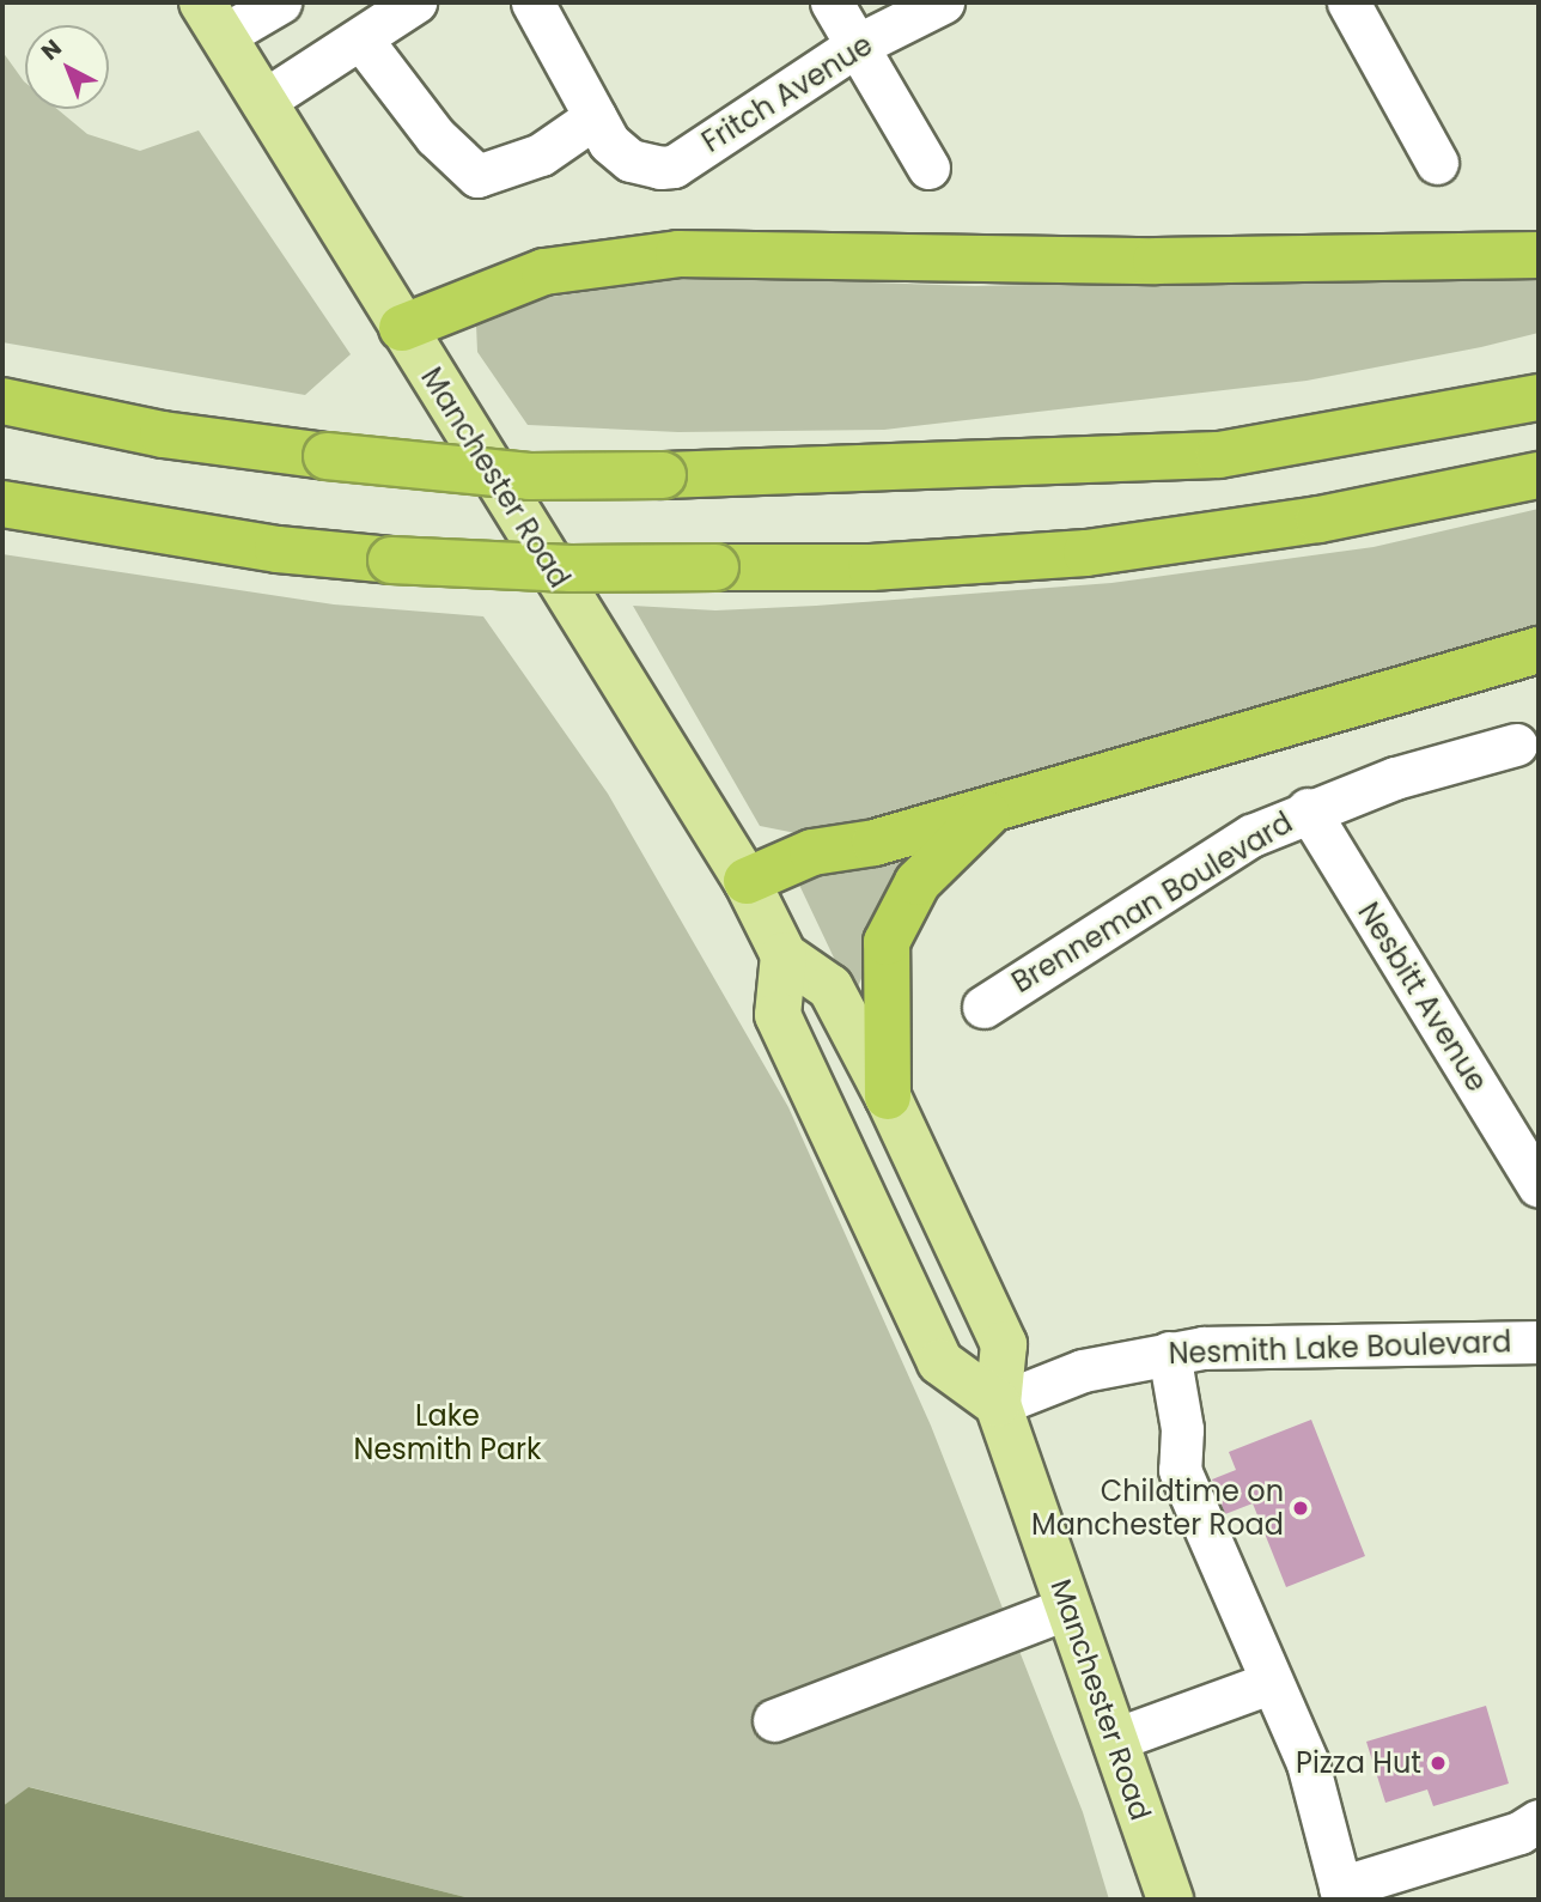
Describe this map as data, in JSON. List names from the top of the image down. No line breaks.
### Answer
{"streets":{"main road":["Manchester Road"],"street":["Fritch Avenue","Brenneman Boulevard","Nesbitt Avenue","Nesmith Lake Boulevard"]},"crossings":[["Manchester Road","Nesmith Lake Boulevard"],["Brenneman Boulevard","Nesbitt Avenue"]],"parks":["Lake Nesmith Park"],"places":["Childtime on Manchester Road","Pizza Hut"],"north":"top left"}
